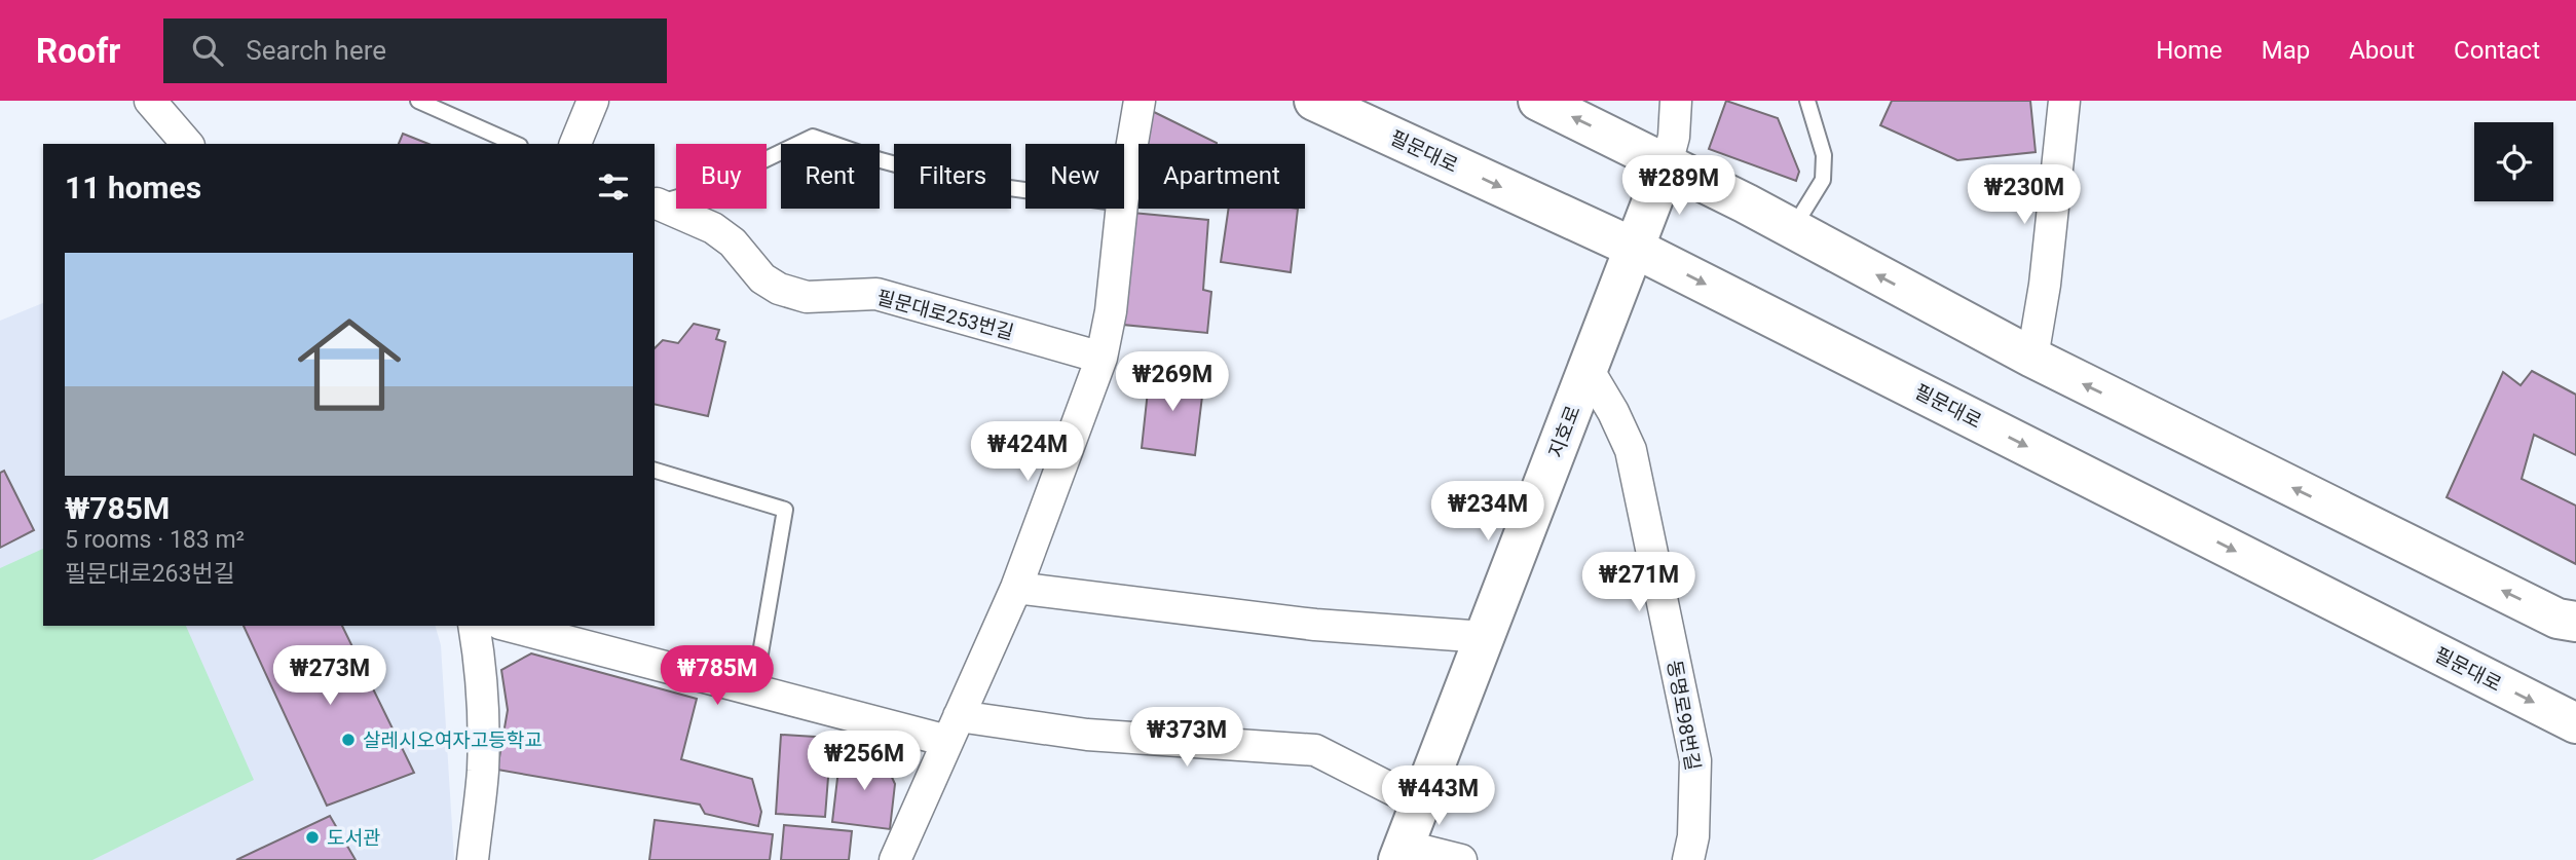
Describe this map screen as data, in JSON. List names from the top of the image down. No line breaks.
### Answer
{"streets":{"main road":["필문대로","지호로"],"street":["필문대로253번길","동명로98번길"]},"crossings":[["필문대로","지호로"],["지호로","동명로98번길"]],"places":["살레시오여자고등학교","도서관"],"page":{"header":"Roofr","search":"Search here","nav":["Home","Map","About","Contact"],"chip":["Buy","Rent","Filters","New","Apartment"],"heading":"11 homes","price":["₩289M","₩230M","₩269M","₩424M","₩234M","₩271M","₩273M","₩785M","₩373M","₩256M","₩443M"],"list":[{"name":"₩785M","note":"5 rooms · 183 m² · 필문대로263번길"}]}}
